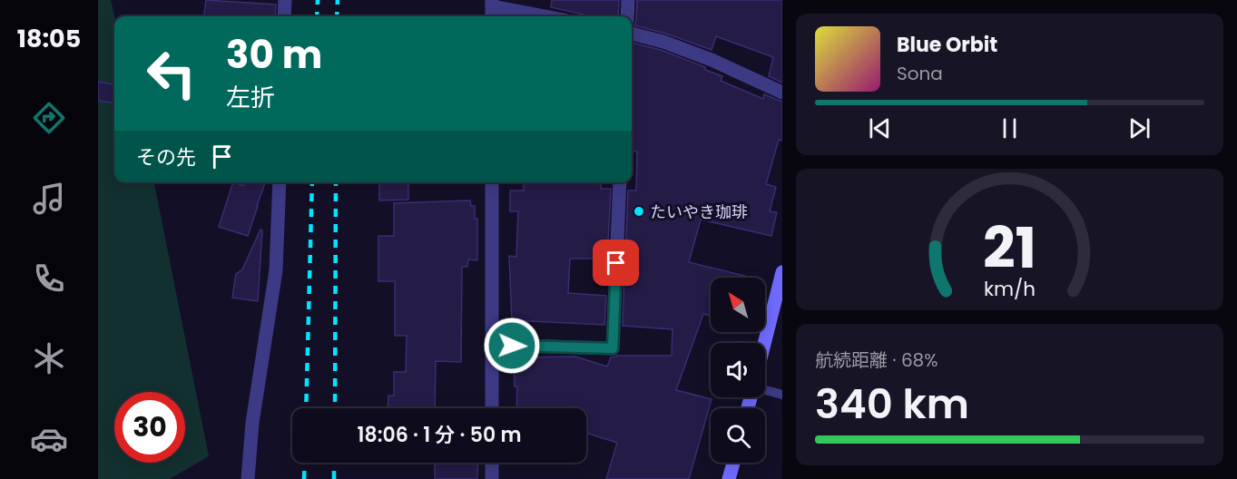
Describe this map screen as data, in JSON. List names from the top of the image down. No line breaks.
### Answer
{"places":["たいやき珈琲"],"north":"top left","page":{"tabs":"18:05","turn":["30 m","左折"],"song":["Blue Orbit","Sona"],"then":"その先","tile":["航続距離 · 68%","340 km"],"limit":"30","trip":"18:06 · 1 分 · 50 m","gauge":["21","km/h"]}}
